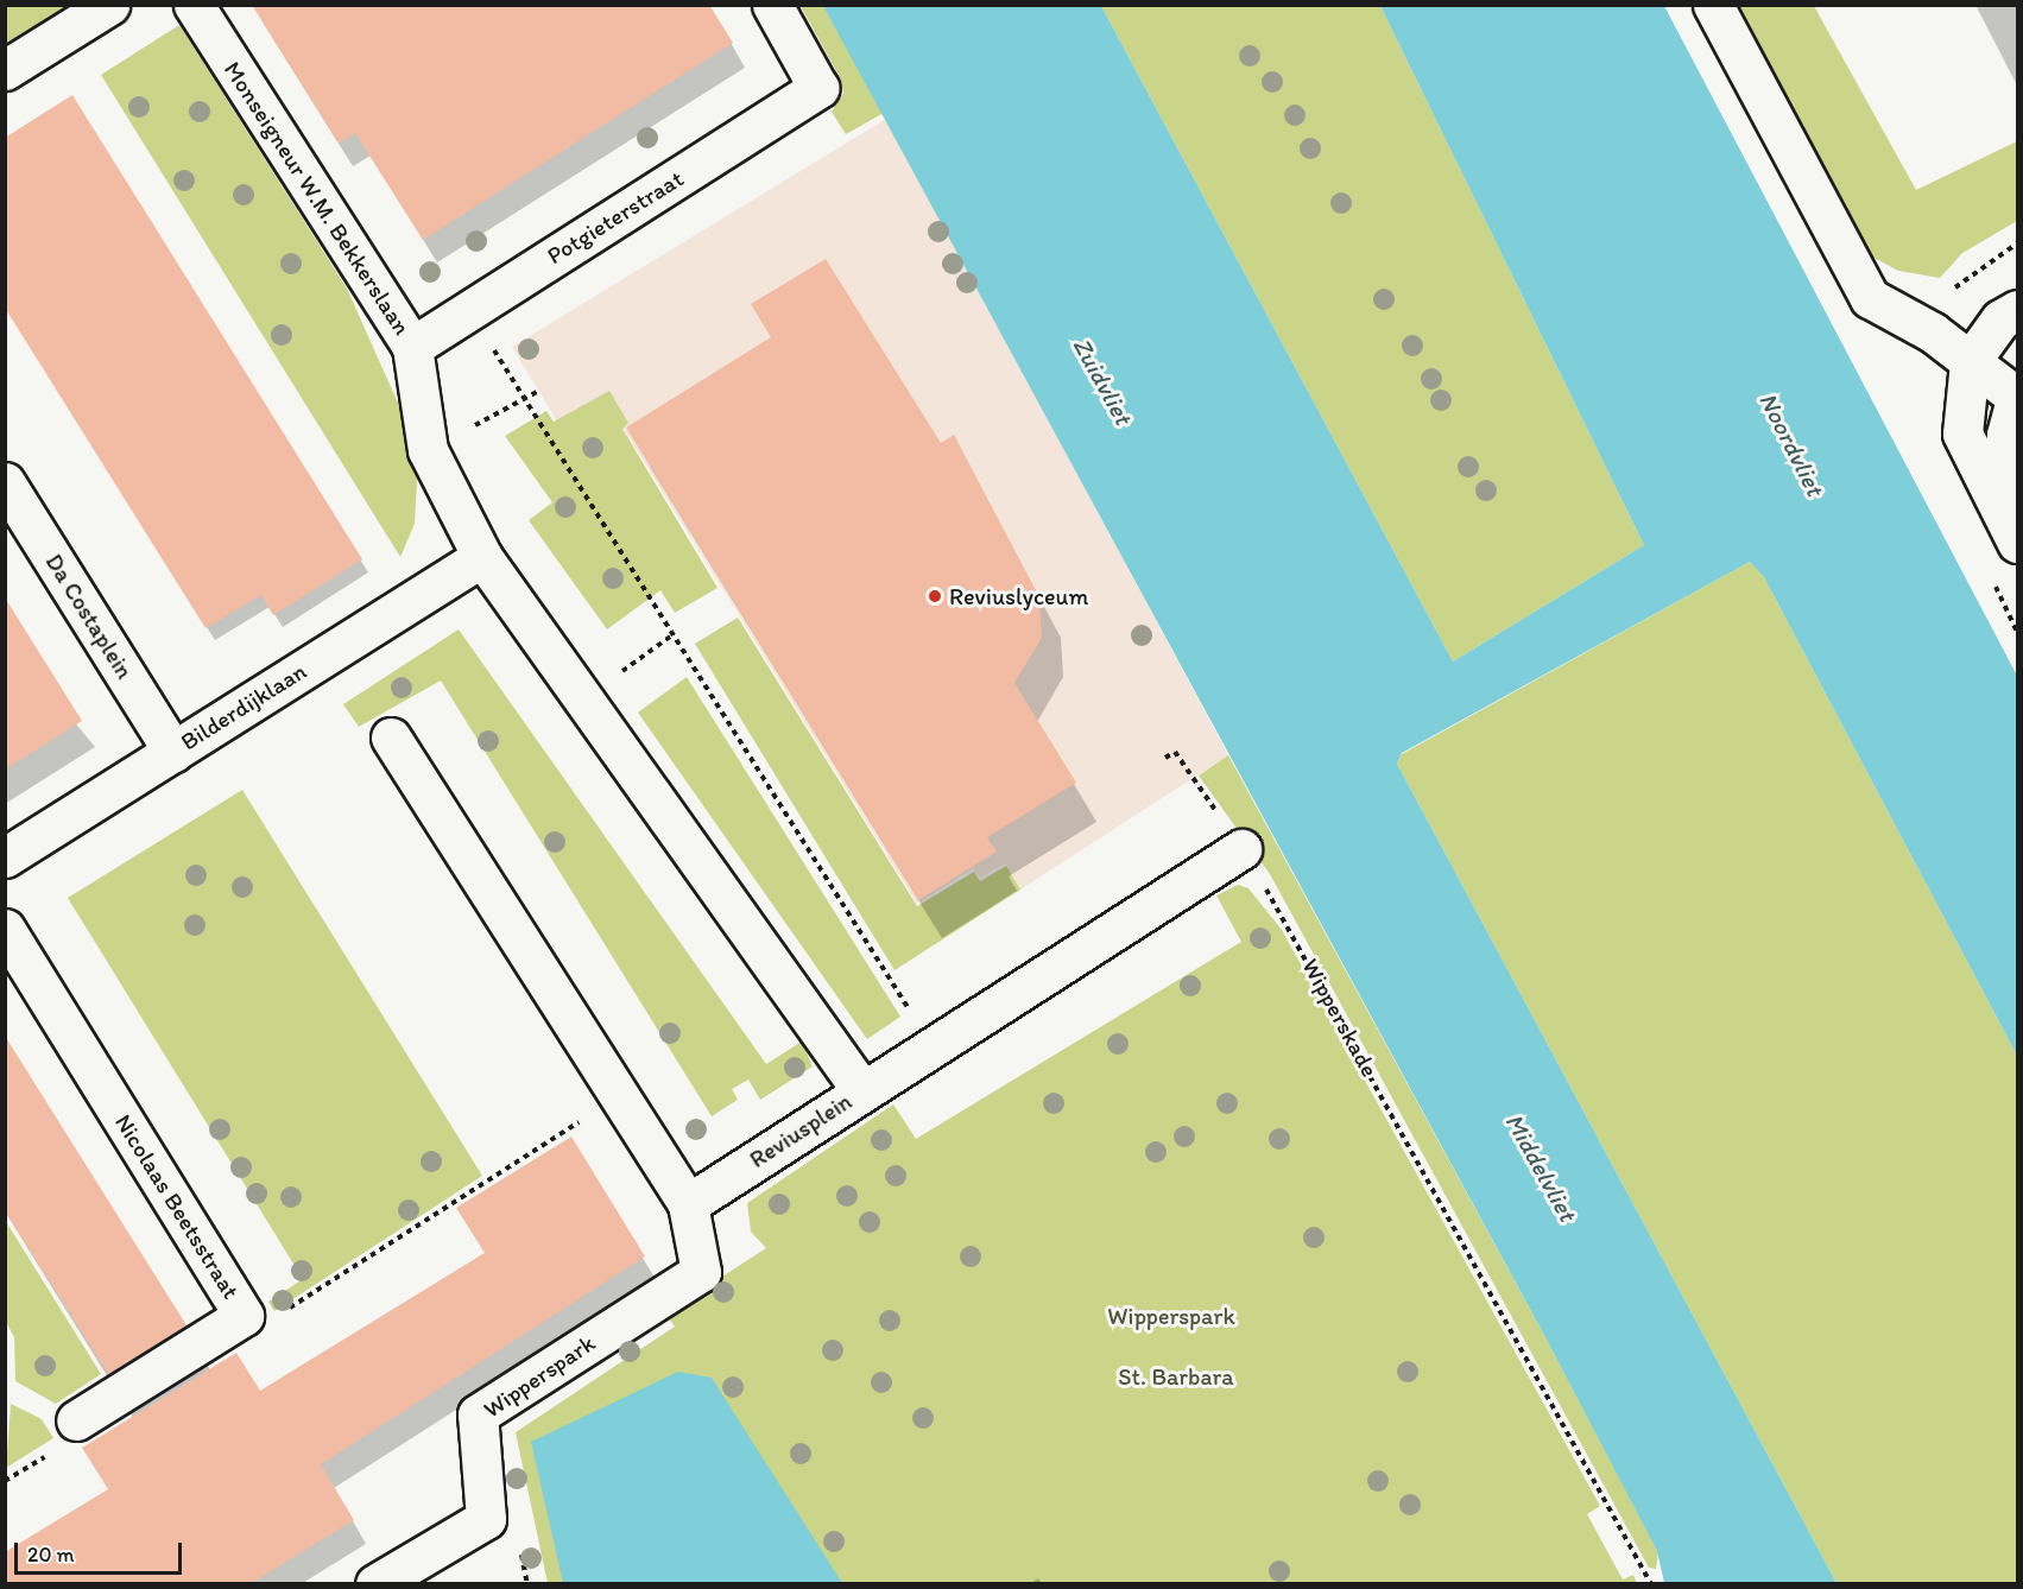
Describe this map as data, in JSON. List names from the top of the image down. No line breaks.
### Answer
{"streets":{"street":["Monseigneur W.M. Bekkerslaan","Potgieterstraat","Da Costaplein","Bilderdijklaan","Reviusplein","Nicolaas Beetsstraat","Wipperspark"],"path":["Wipperskade"]},"crossings":[["Monseigneur W.M. Bekkerslaan","Potgieterstraat"],["Monseigneur W.M. Bekkerslaan","Bilderdijklaan"],["Monseigneur W.M. Bekkerslaan","Reviusplein"],["Da Costaplein","Bilderdijklaan"],["Bilderdijklaan","Reviusplein"],["Reviusplein","Wipperspark"]],"water":["Zuidvliet","Noordvliet","Middelvliet"],"parks":["Wipperspark","St. Barbara"],"places":["Reviuslyceum"],"scale_bar":"20 m"}
